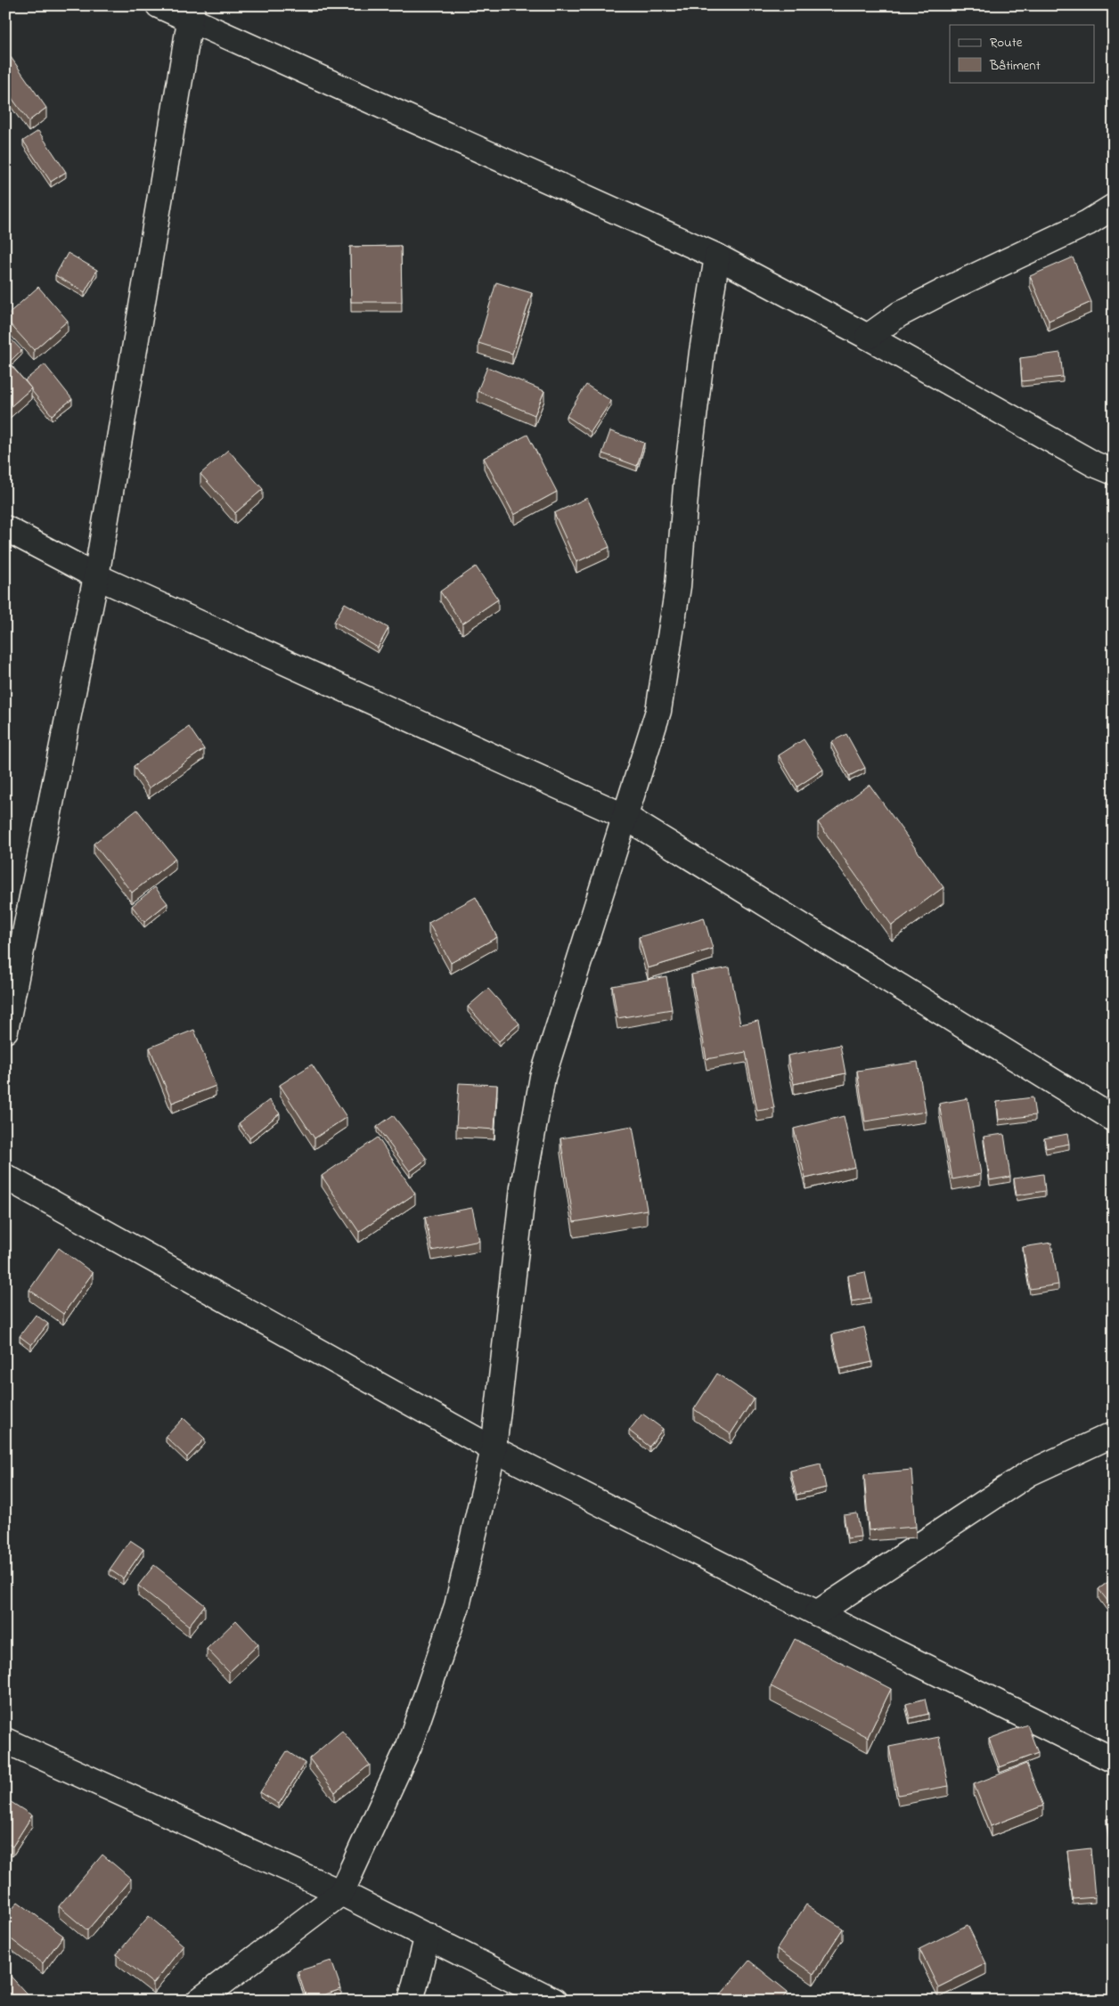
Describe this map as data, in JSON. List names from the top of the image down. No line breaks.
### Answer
{"legend":["Route","Bâtiment"]}
